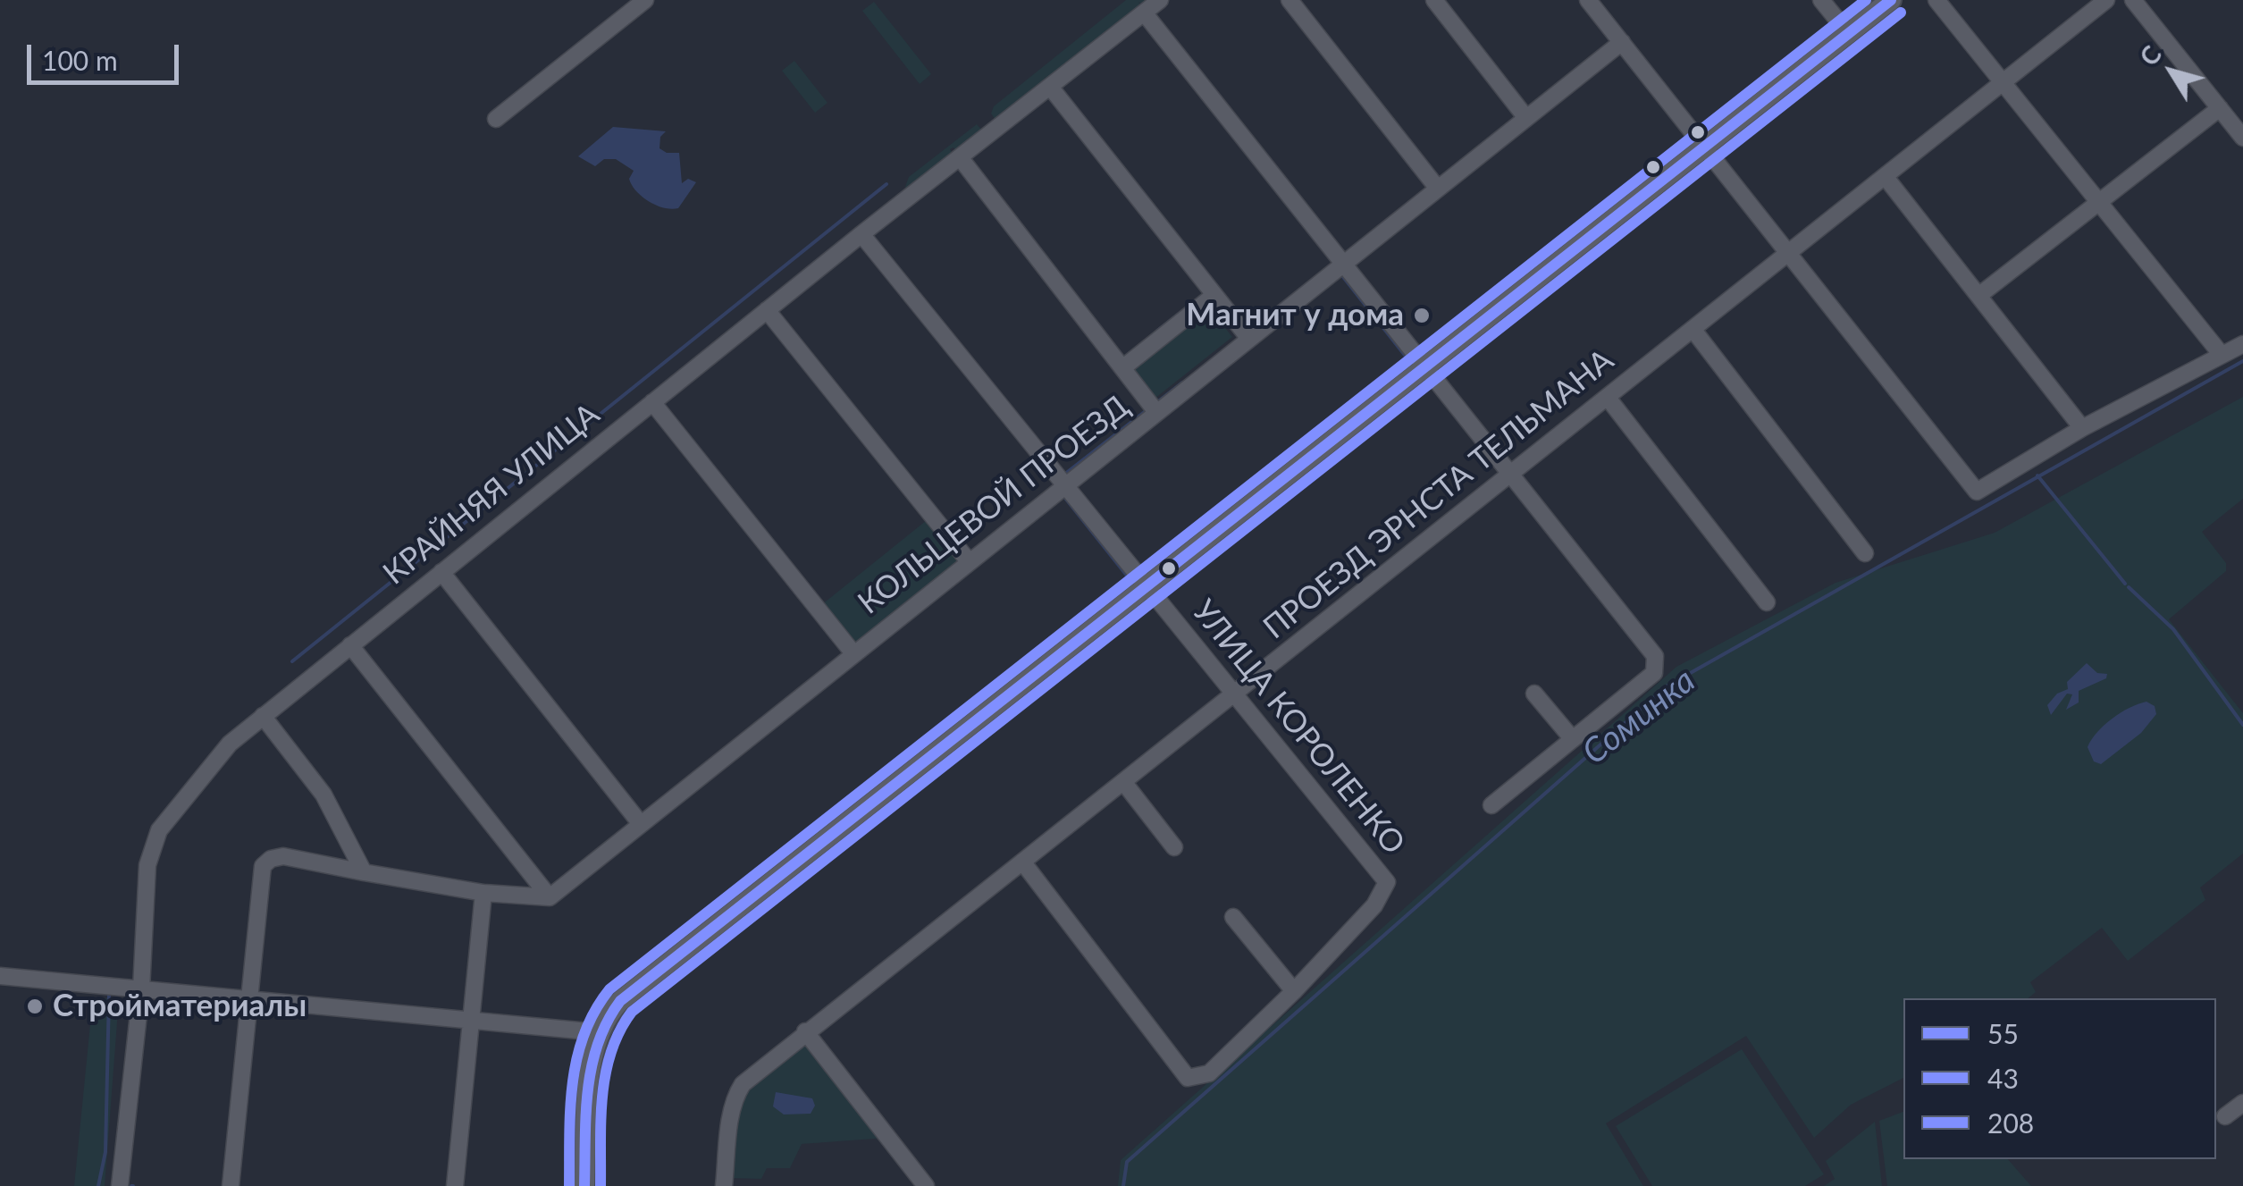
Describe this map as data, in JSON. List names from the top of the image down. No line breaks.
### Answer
{"streets":{"street":["КРАЙНЯЯ УЛИЦА","ПРОЕЗД ЭРНСТА ТЕЛЬМАНА","КОЛЬЦЕВОЙ ПРОЕЗД","УЛИЦА КОРОЛЕНКО"]},"crossings":[["КРАЙНЯЯ УЛИЦА","УЛИЦА КОРОЛЕНКО"],["ПРОЕЗД ЭРНСТА ТЕЛЬМАНА","УЛИЦА КОРОЛЕНКО"],["КОЛЬЦЕВОЙ ПРОЕЗД","УЛИЦА КОРОЛЕНКО"]],"water":["Соминка"],"places":["Магнит у дома","Стройматериалы"],"lines":["transit line 55","transit line 208","transit line 43"],"legend":["55","43","208"],"scale_bar":"100 m","north":"top left"}
